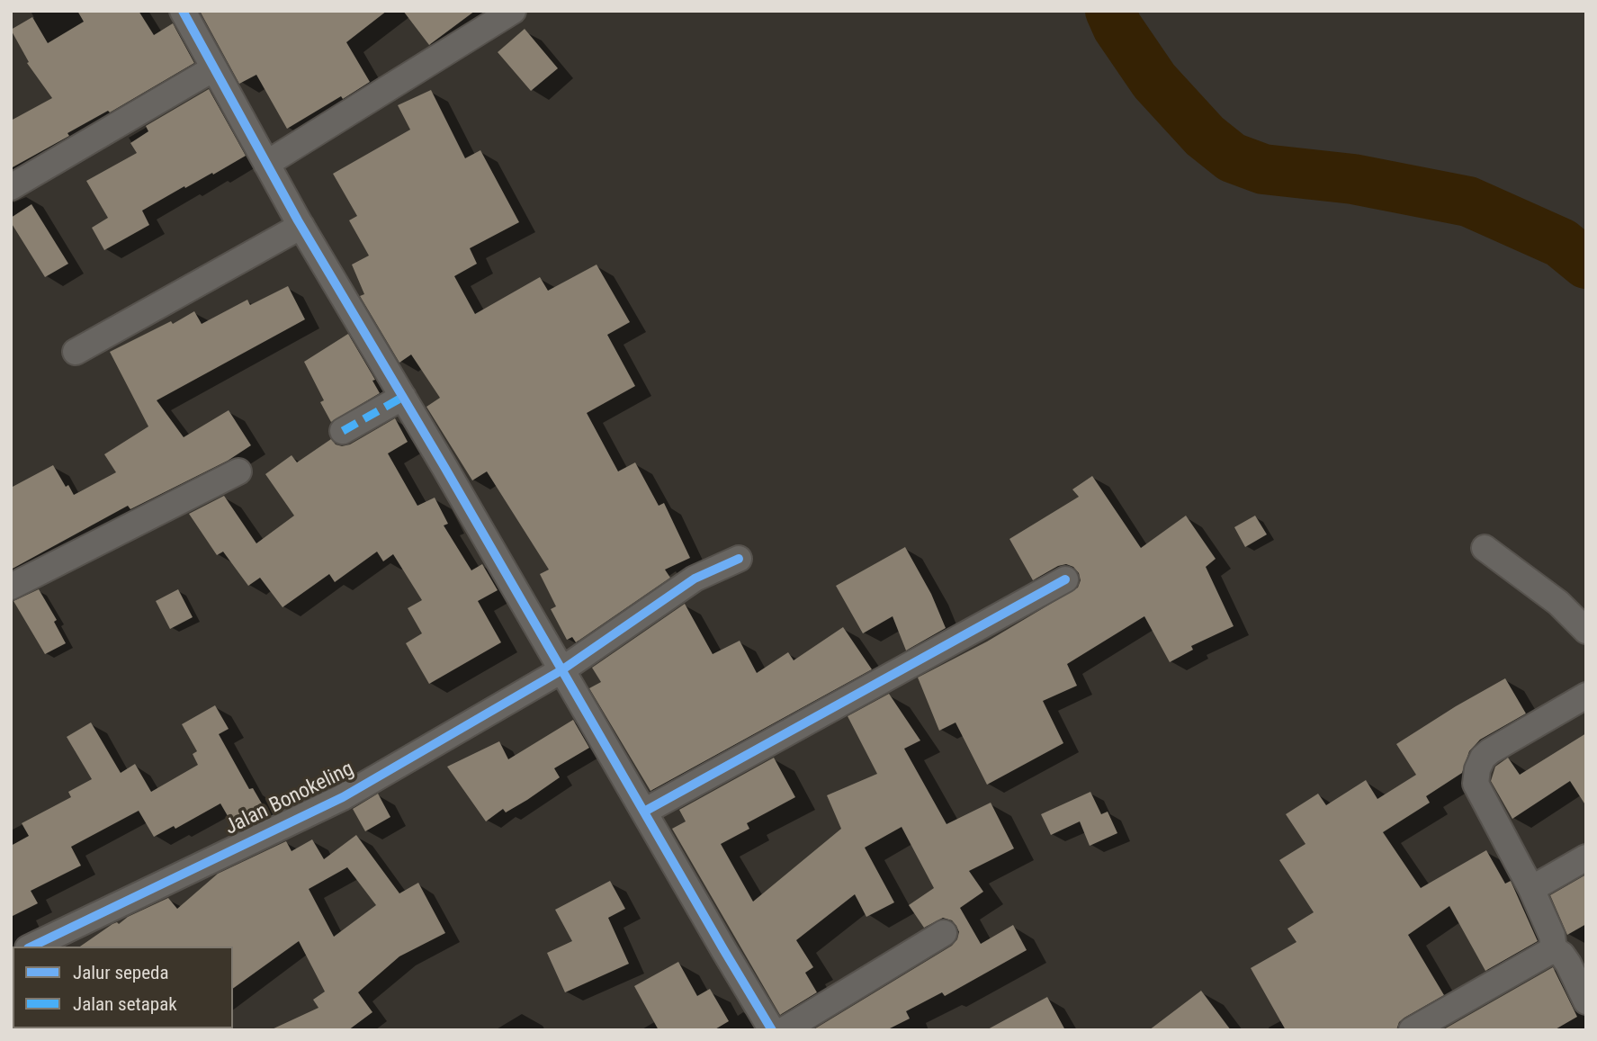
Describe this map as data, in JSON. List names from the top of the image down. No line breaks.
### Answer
{"streets":{"street":["Jalan Bonokeling"]},"legend":["Jalur sepeda","Jalan setapak"]}
